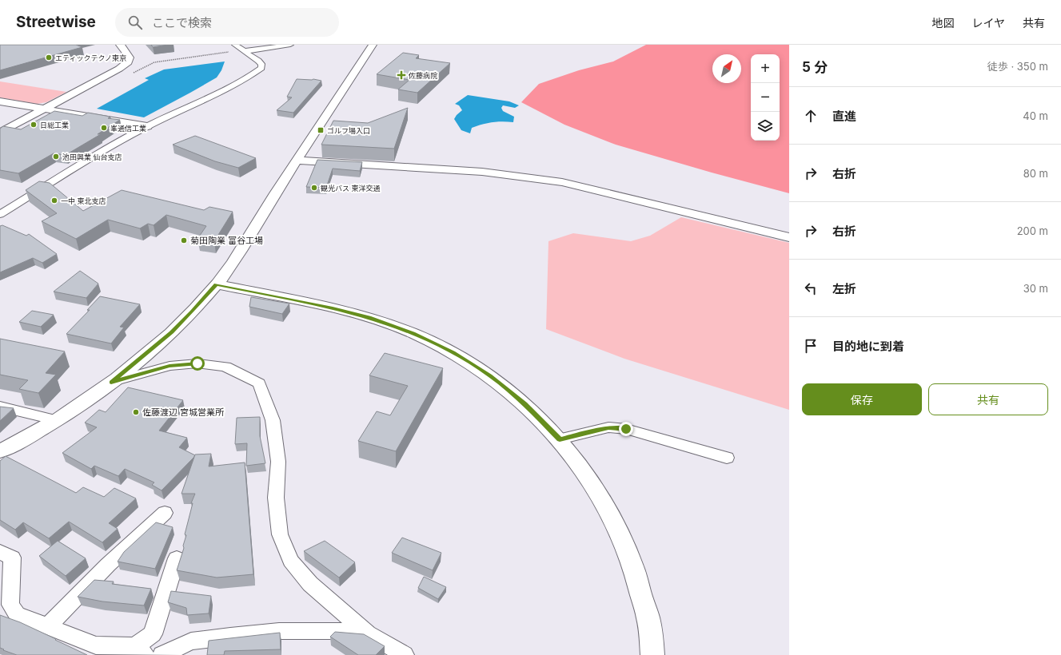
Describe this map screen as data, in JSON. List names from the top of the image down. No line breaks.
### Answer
{"places":{"other":["エティックテクノ東京","日総工業","峯通信工業","池田興業 仙台支店","観光バス 東洋交通","一中 東北支店","菊田陶業 富谷工場","佐藤渡辺 宮城営業所"],"health":["佐藤病院"],"transit":["ゴルフ場入口"]},"north":"top right","page":{"header":"Streetwise","search":"ここで検索","nav":["地図","レイヤ","共有"],"heading":["5 分","徒歩 · 350 m"],"map_buttons":["+","−"],"list":[["直進","40 m"],["右折","80 m"],["右折","200 m"],["左折","30 m"],"目的地に到着"],"buttons":["保存","共有"]}}
